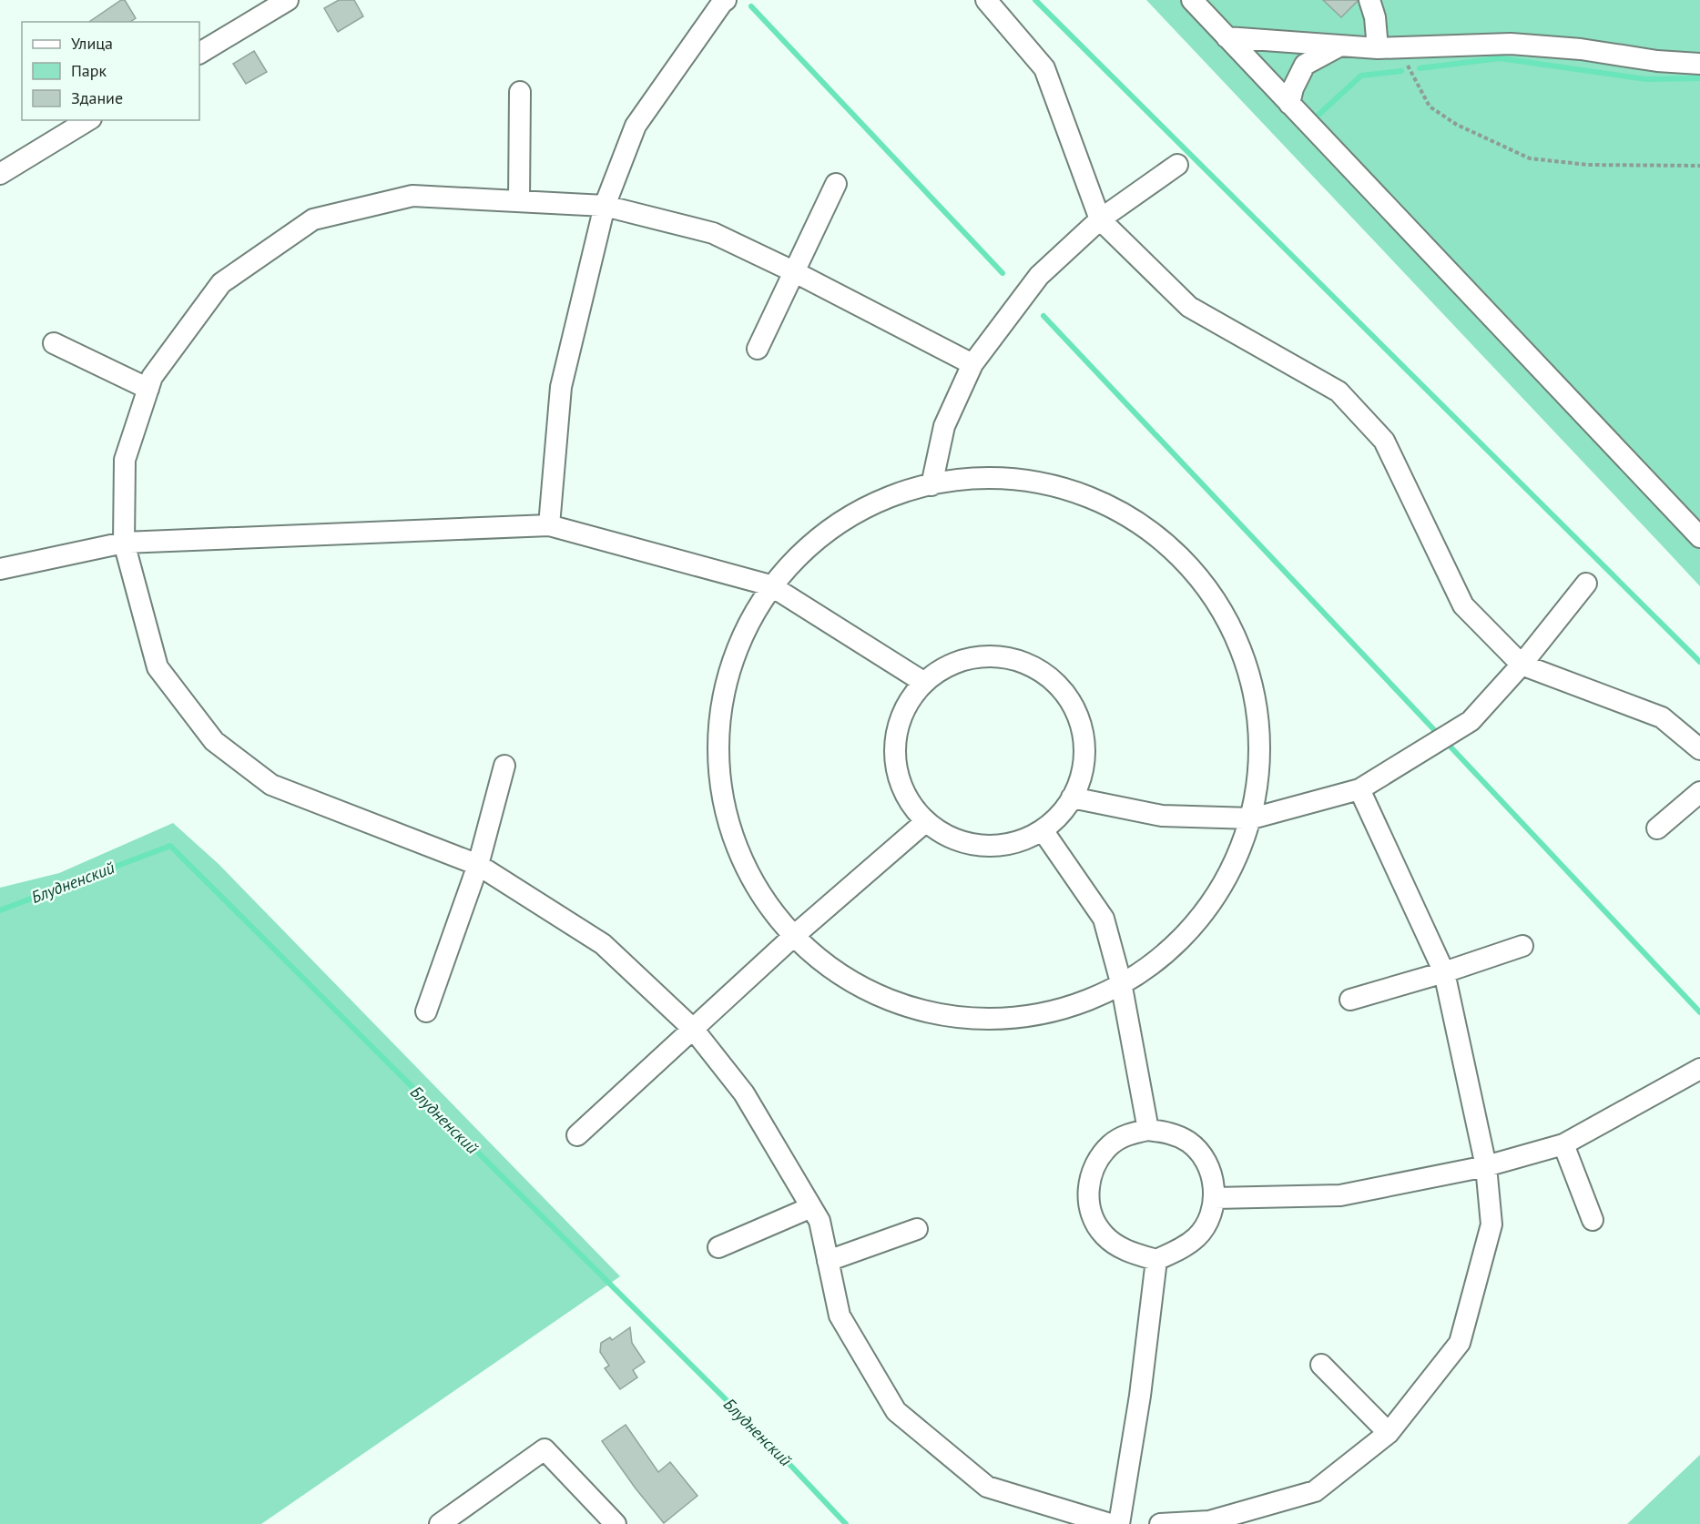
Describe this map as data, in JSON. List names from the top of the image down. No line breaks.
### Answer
{"water":["Блудненский"],"legend":["Улица","Парк","Здание"]}
